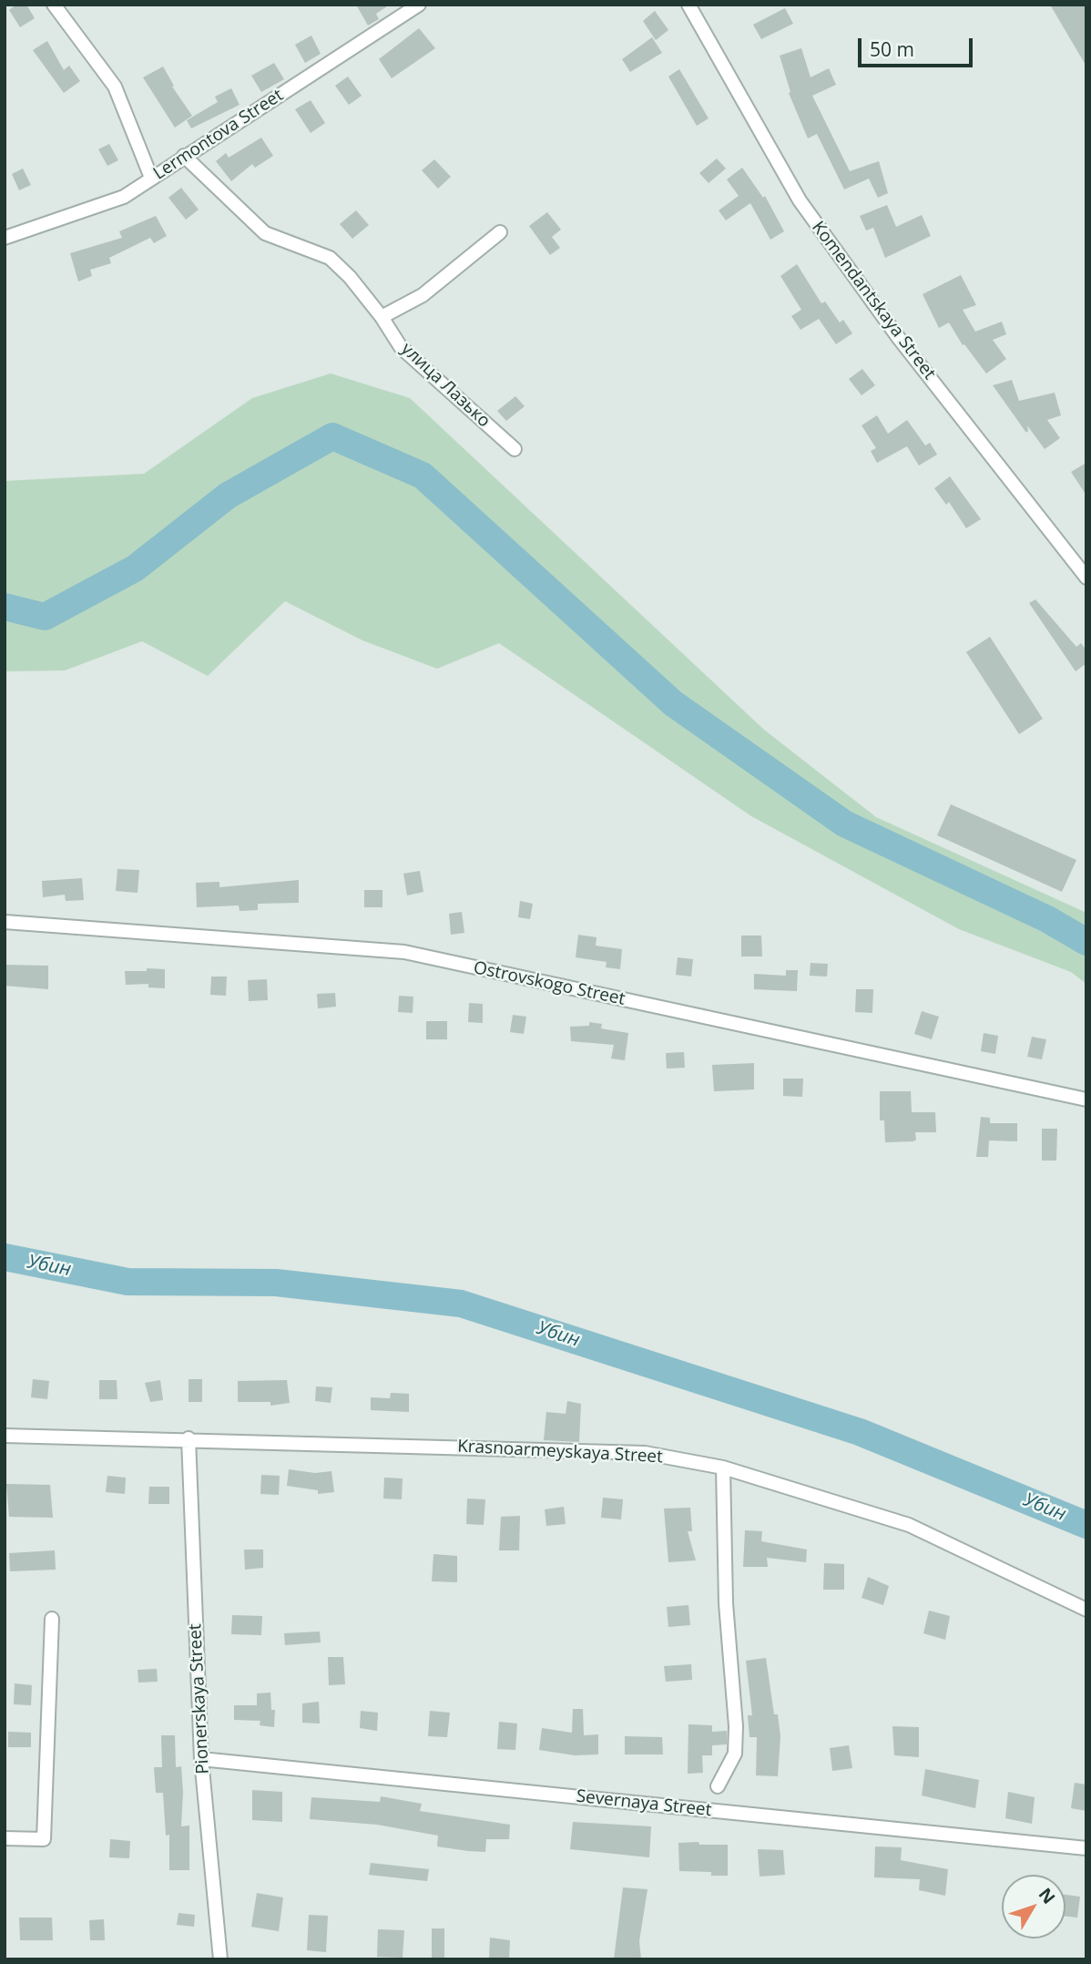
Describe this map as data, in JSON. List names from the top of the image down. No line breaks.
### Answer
{"streets":{"street":["Lermontova Street","Komendantskaya Street","улица Лазько","Ostrovskogo Street","Krasnoarmeyskaya Street","Pionerskaya Street","Severnaya Street"]},"crossings":[["Lermontova Street","улица Лазько"],["Krasnoarmeyskaya Street","Pionerskaya Street"],["Pionerskaya Street","Severnaya Street"]],"water":["Убин"],"scale_bar":"50 m","north":"top right"}
